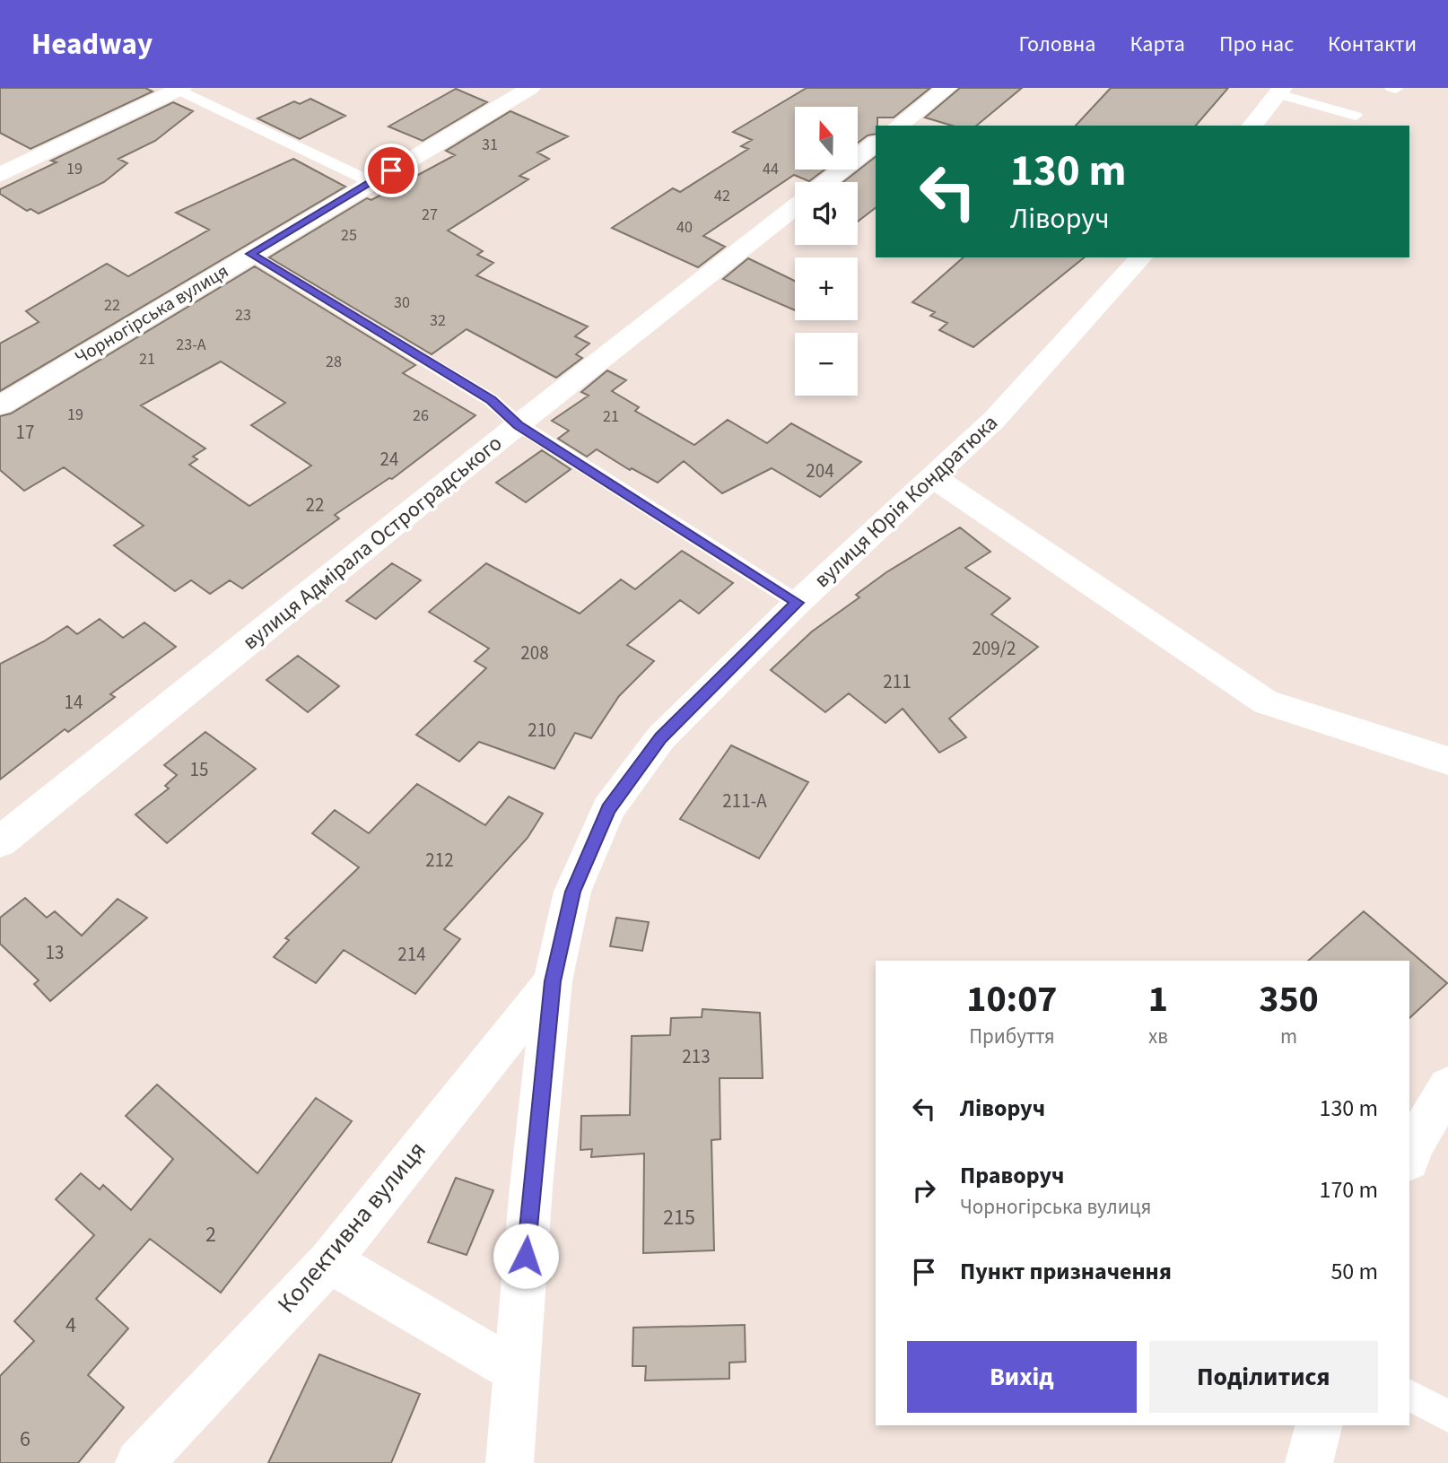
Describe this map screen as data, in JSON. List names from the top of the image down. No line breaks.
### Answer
{"streets":{"street":["Чорногірська вулиця","вулиця Юрія Кондратюка","вулиця Адмірала Остроградського","Колективна вулиця"]},"crossings":[["вулиця Юрія Кондратюка","Колективна вулиця"]],"house_numbers":["31","19","44","42","27","40","25","30","22","23","32","23-А","21","28","19","26","21","17","24","204","22","209/2","208","211","14","210","15","211-А","212","13","214","213","215","2","4","6"],"north":"top","page":{"header":"Headway","nav":["Головна","Карта","Про нас","Контакти"],"map_buttons":["+","−"],"turn":["130 m","Ліворуч"],"eta":["10:07","Прибуття","1","хв","350","m"],"list":[{"name":"Ліворуч","value":"130 m"},{"name":"Праворуч","note":"Чорногірська вулиця","value":"170 m"},{"name":"Пункт призначення","value":"50 m"}],"buttons":["Вихід","Поділитися"]}}
